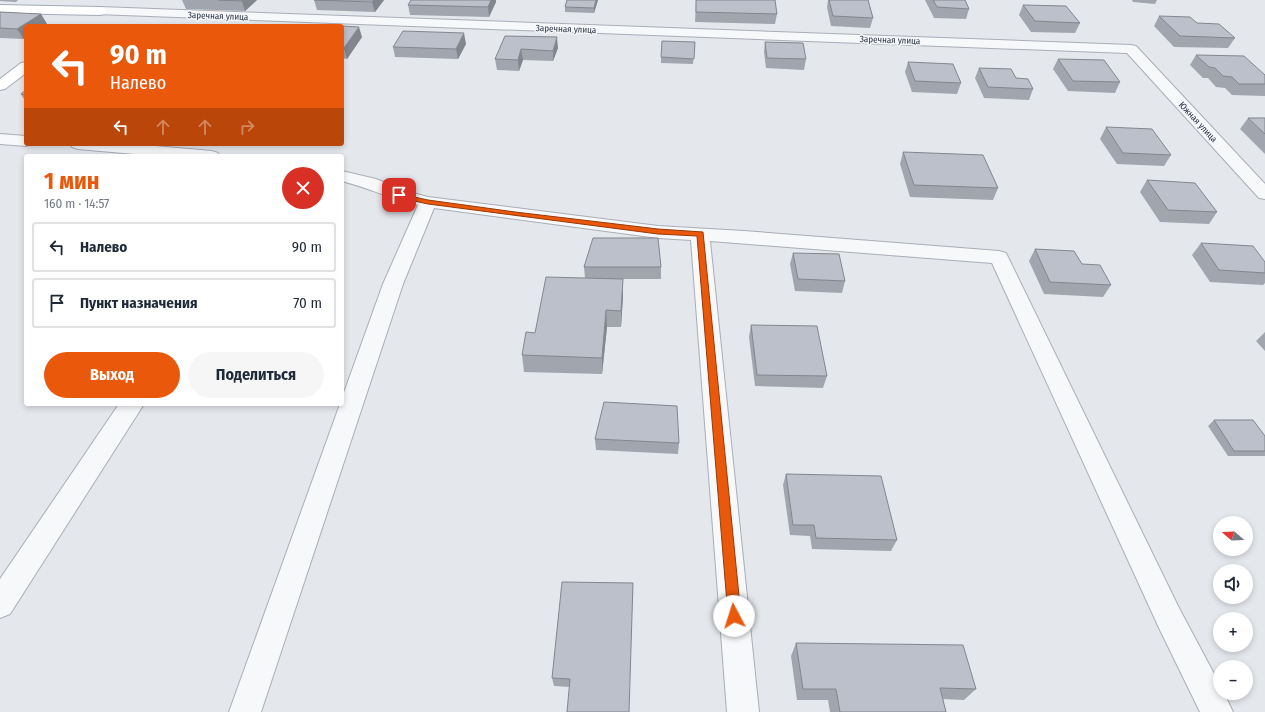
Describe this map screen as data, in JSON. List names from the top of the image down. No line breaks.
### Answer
{"streets":{"main road":["Заречная улица"],"street":["Южная улица"]},"crossings":[["Заречная улица","Южная улица"]],"north":"left","page":{"turn":["90 m","Налево"],"heading":["1 мин","160 m · 14:57"],"list":[{"name":"Налево","value":"90 m"},{"name":"Пункт назначения","value":"70 m"}],"buttons":["Выход","Поделиться"],"map_buttons":["+","−"]}}
